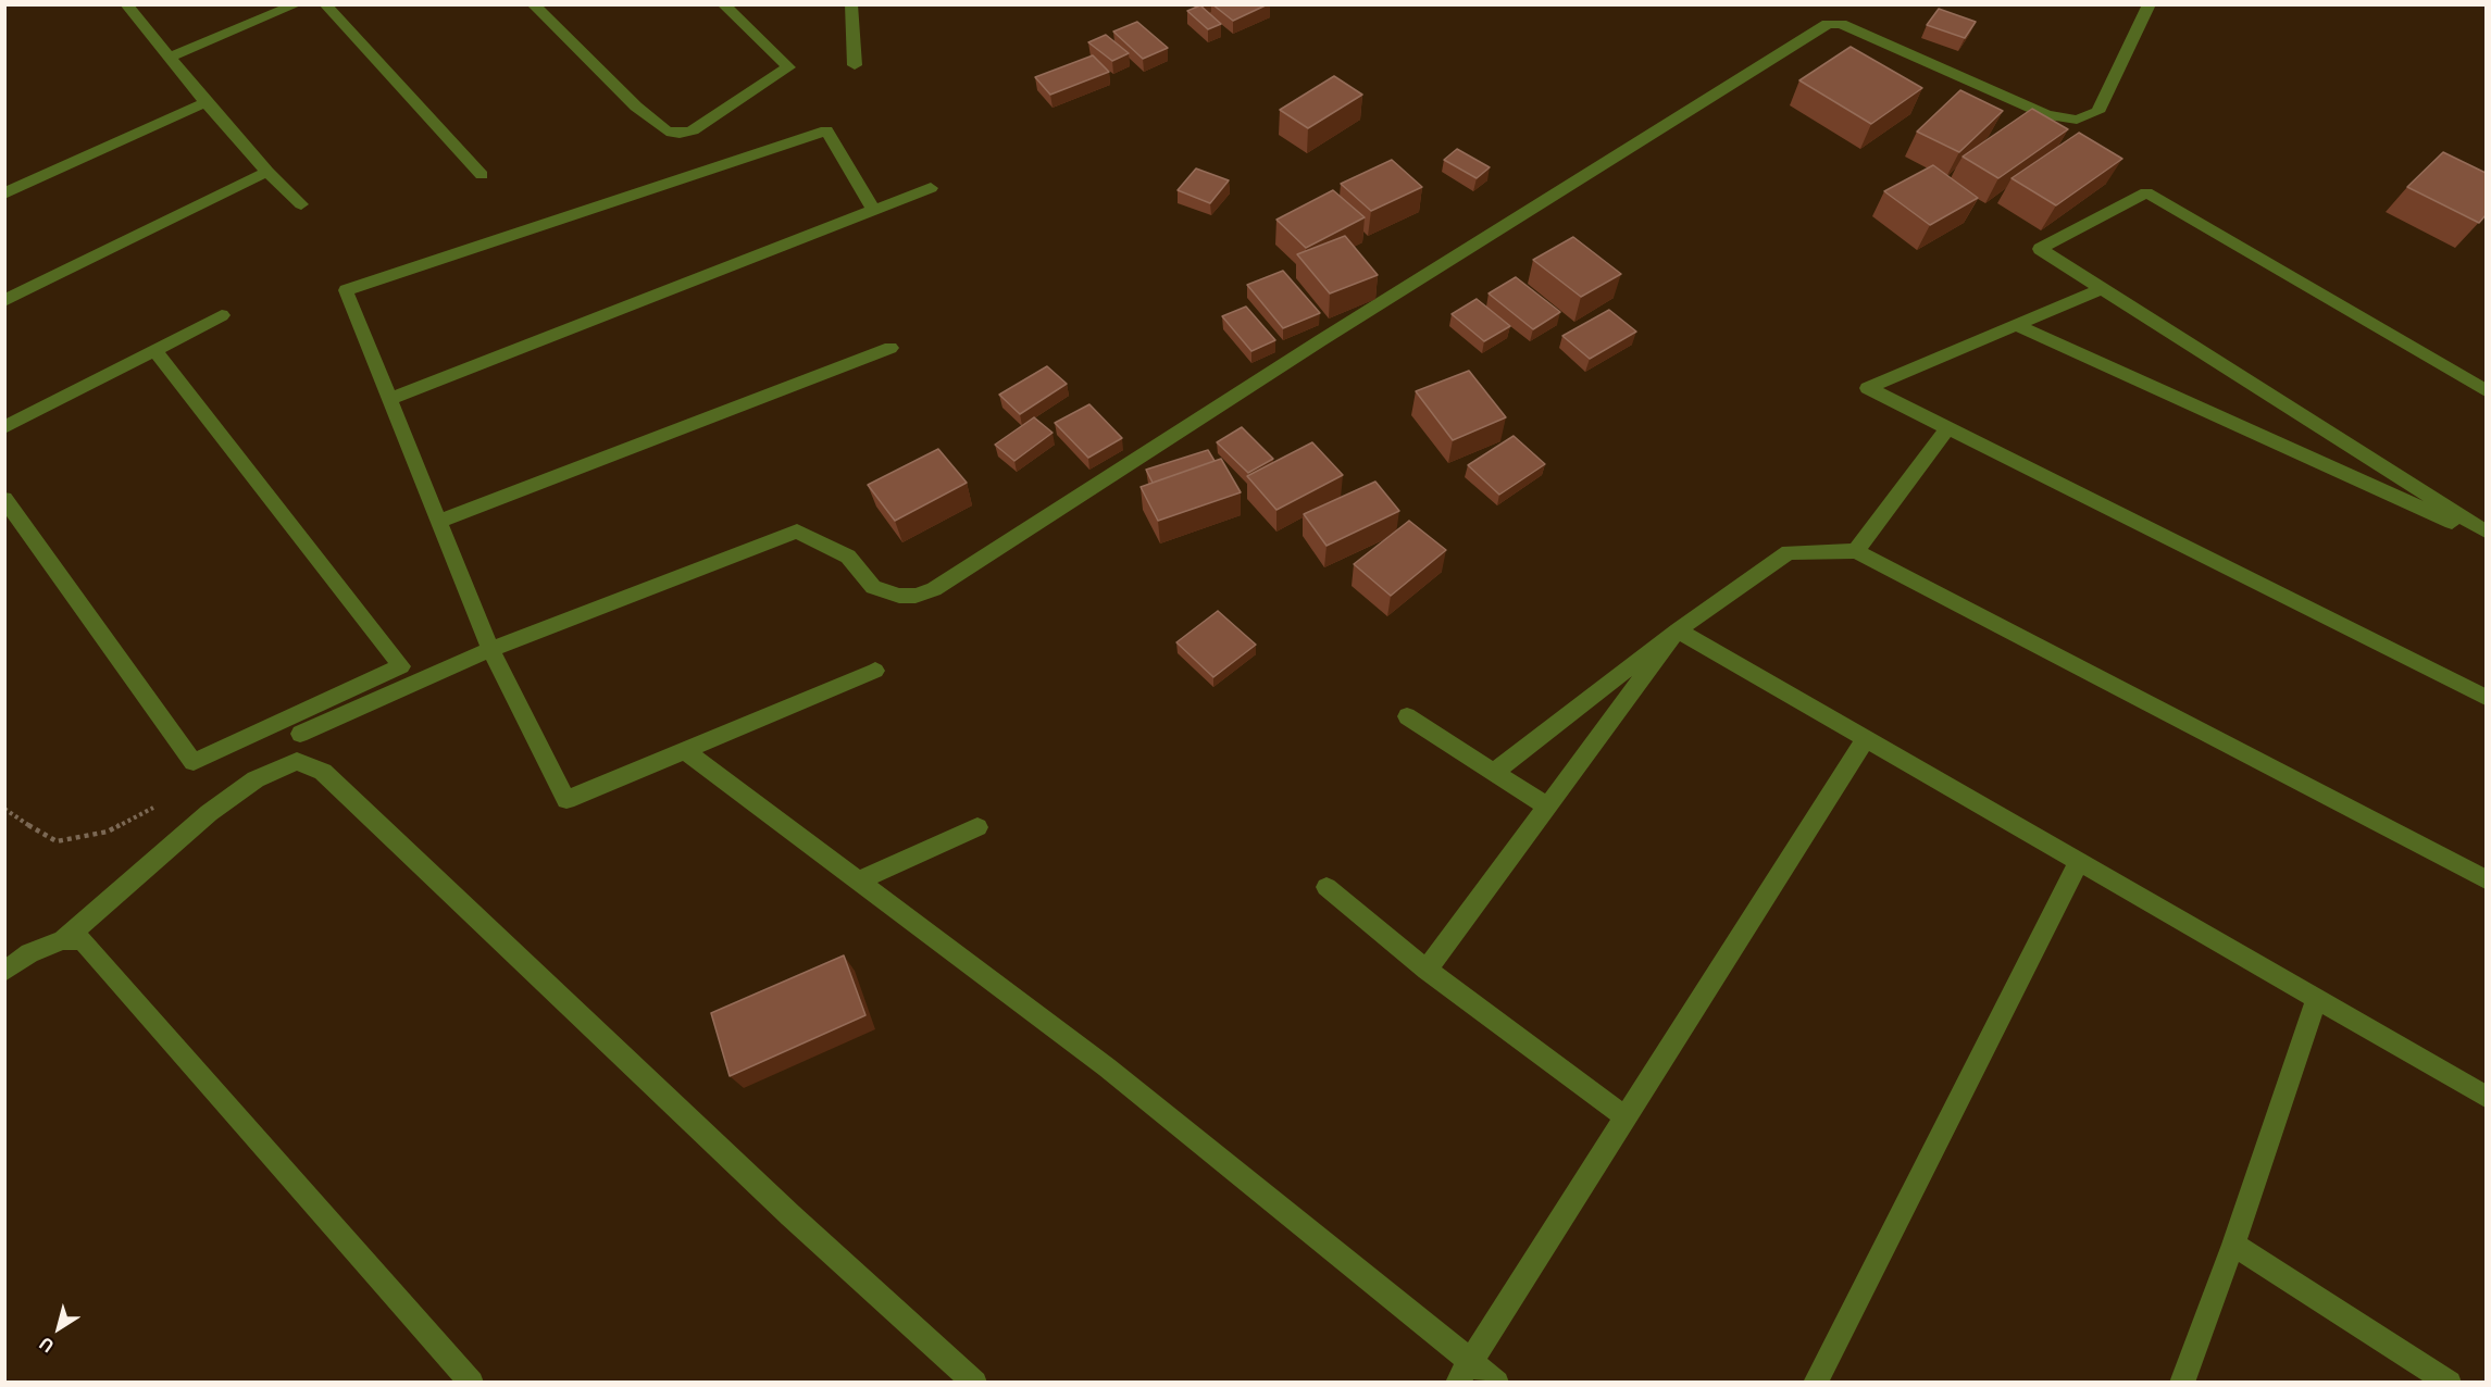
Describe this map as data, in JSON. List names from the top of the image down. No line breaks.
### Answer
{"north":"bottom left"}
